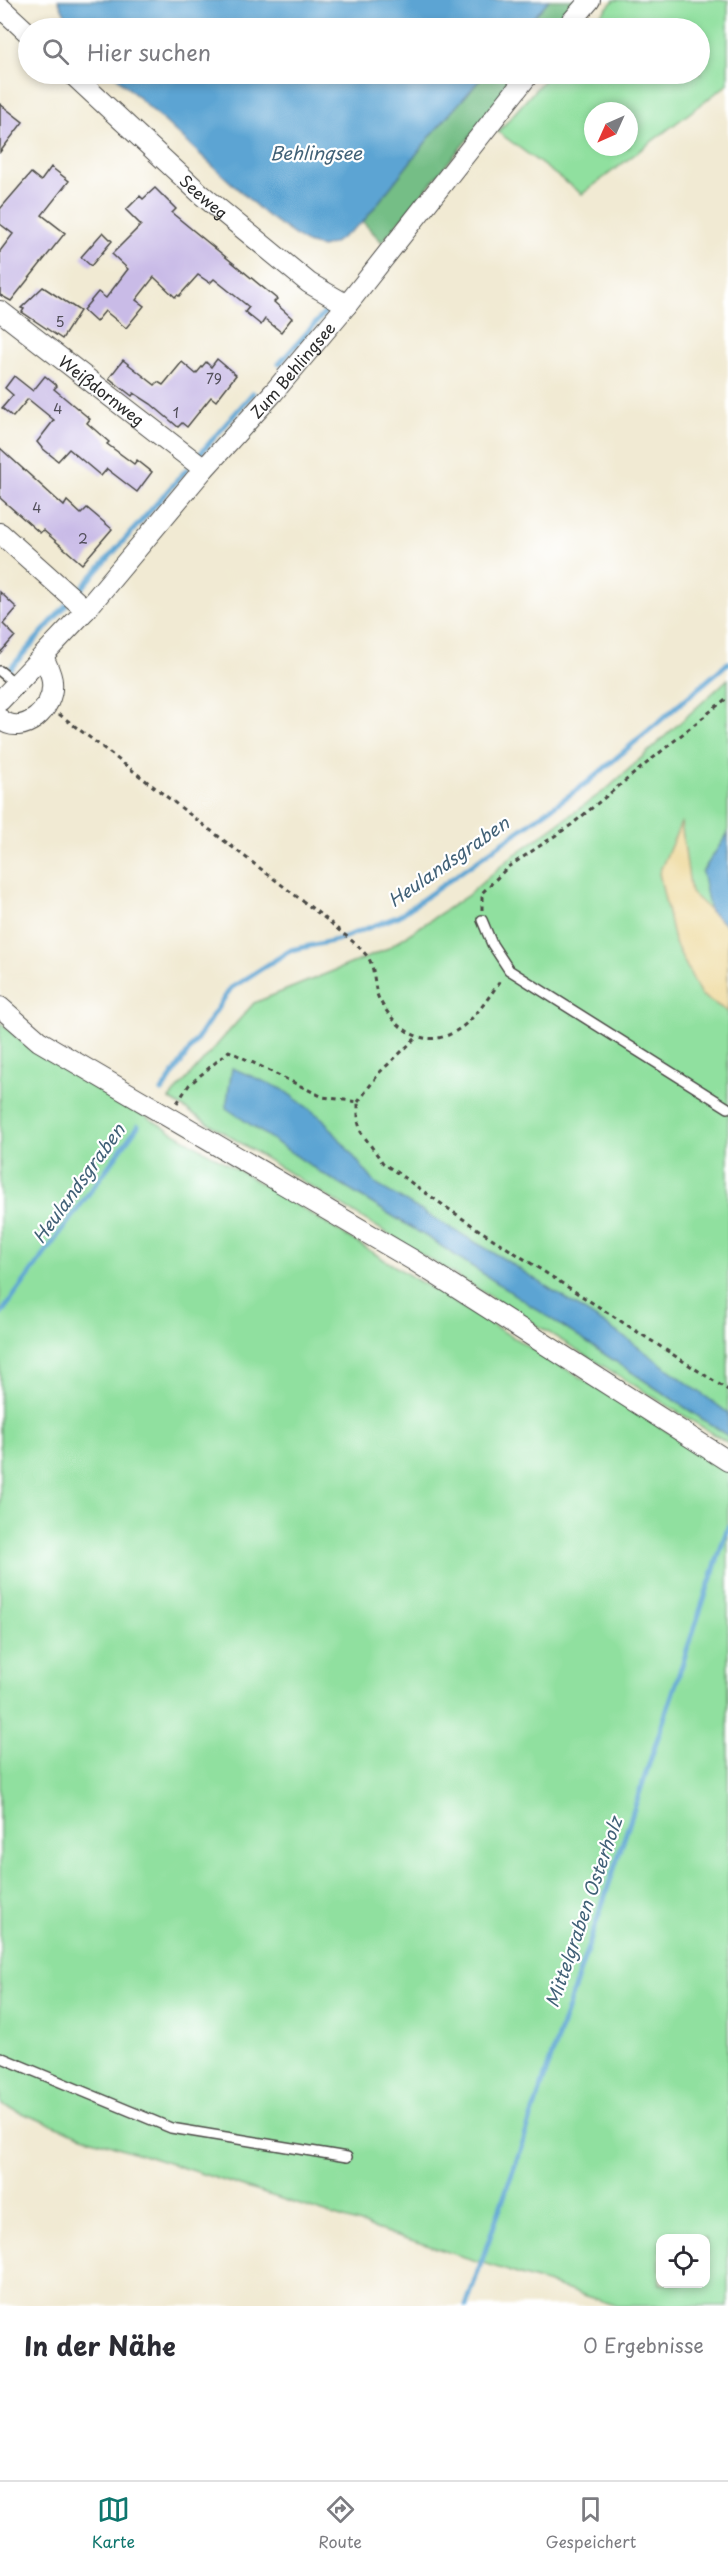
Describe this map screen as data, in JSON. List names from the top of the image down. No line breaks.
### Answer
{"streets":{"street":["Seeweg","Zum Behlingsee","Weißdornweg"]},"crossings":[["Seeweg","Zum Behlingsee"],["Zum Behlingsee","Weißdornweg"]],"water":["Behlingsee","Heulandsgraben","Mittelgraben Osterholz"],"house_numbers":["5","79","4","1","4","2"],"north":"bottom left","page":{"search":"Hier suchen","heading":["In der Nähe","0 Ergebnisse"],"nav":["Karte","Route","Gespeichert"]}}
